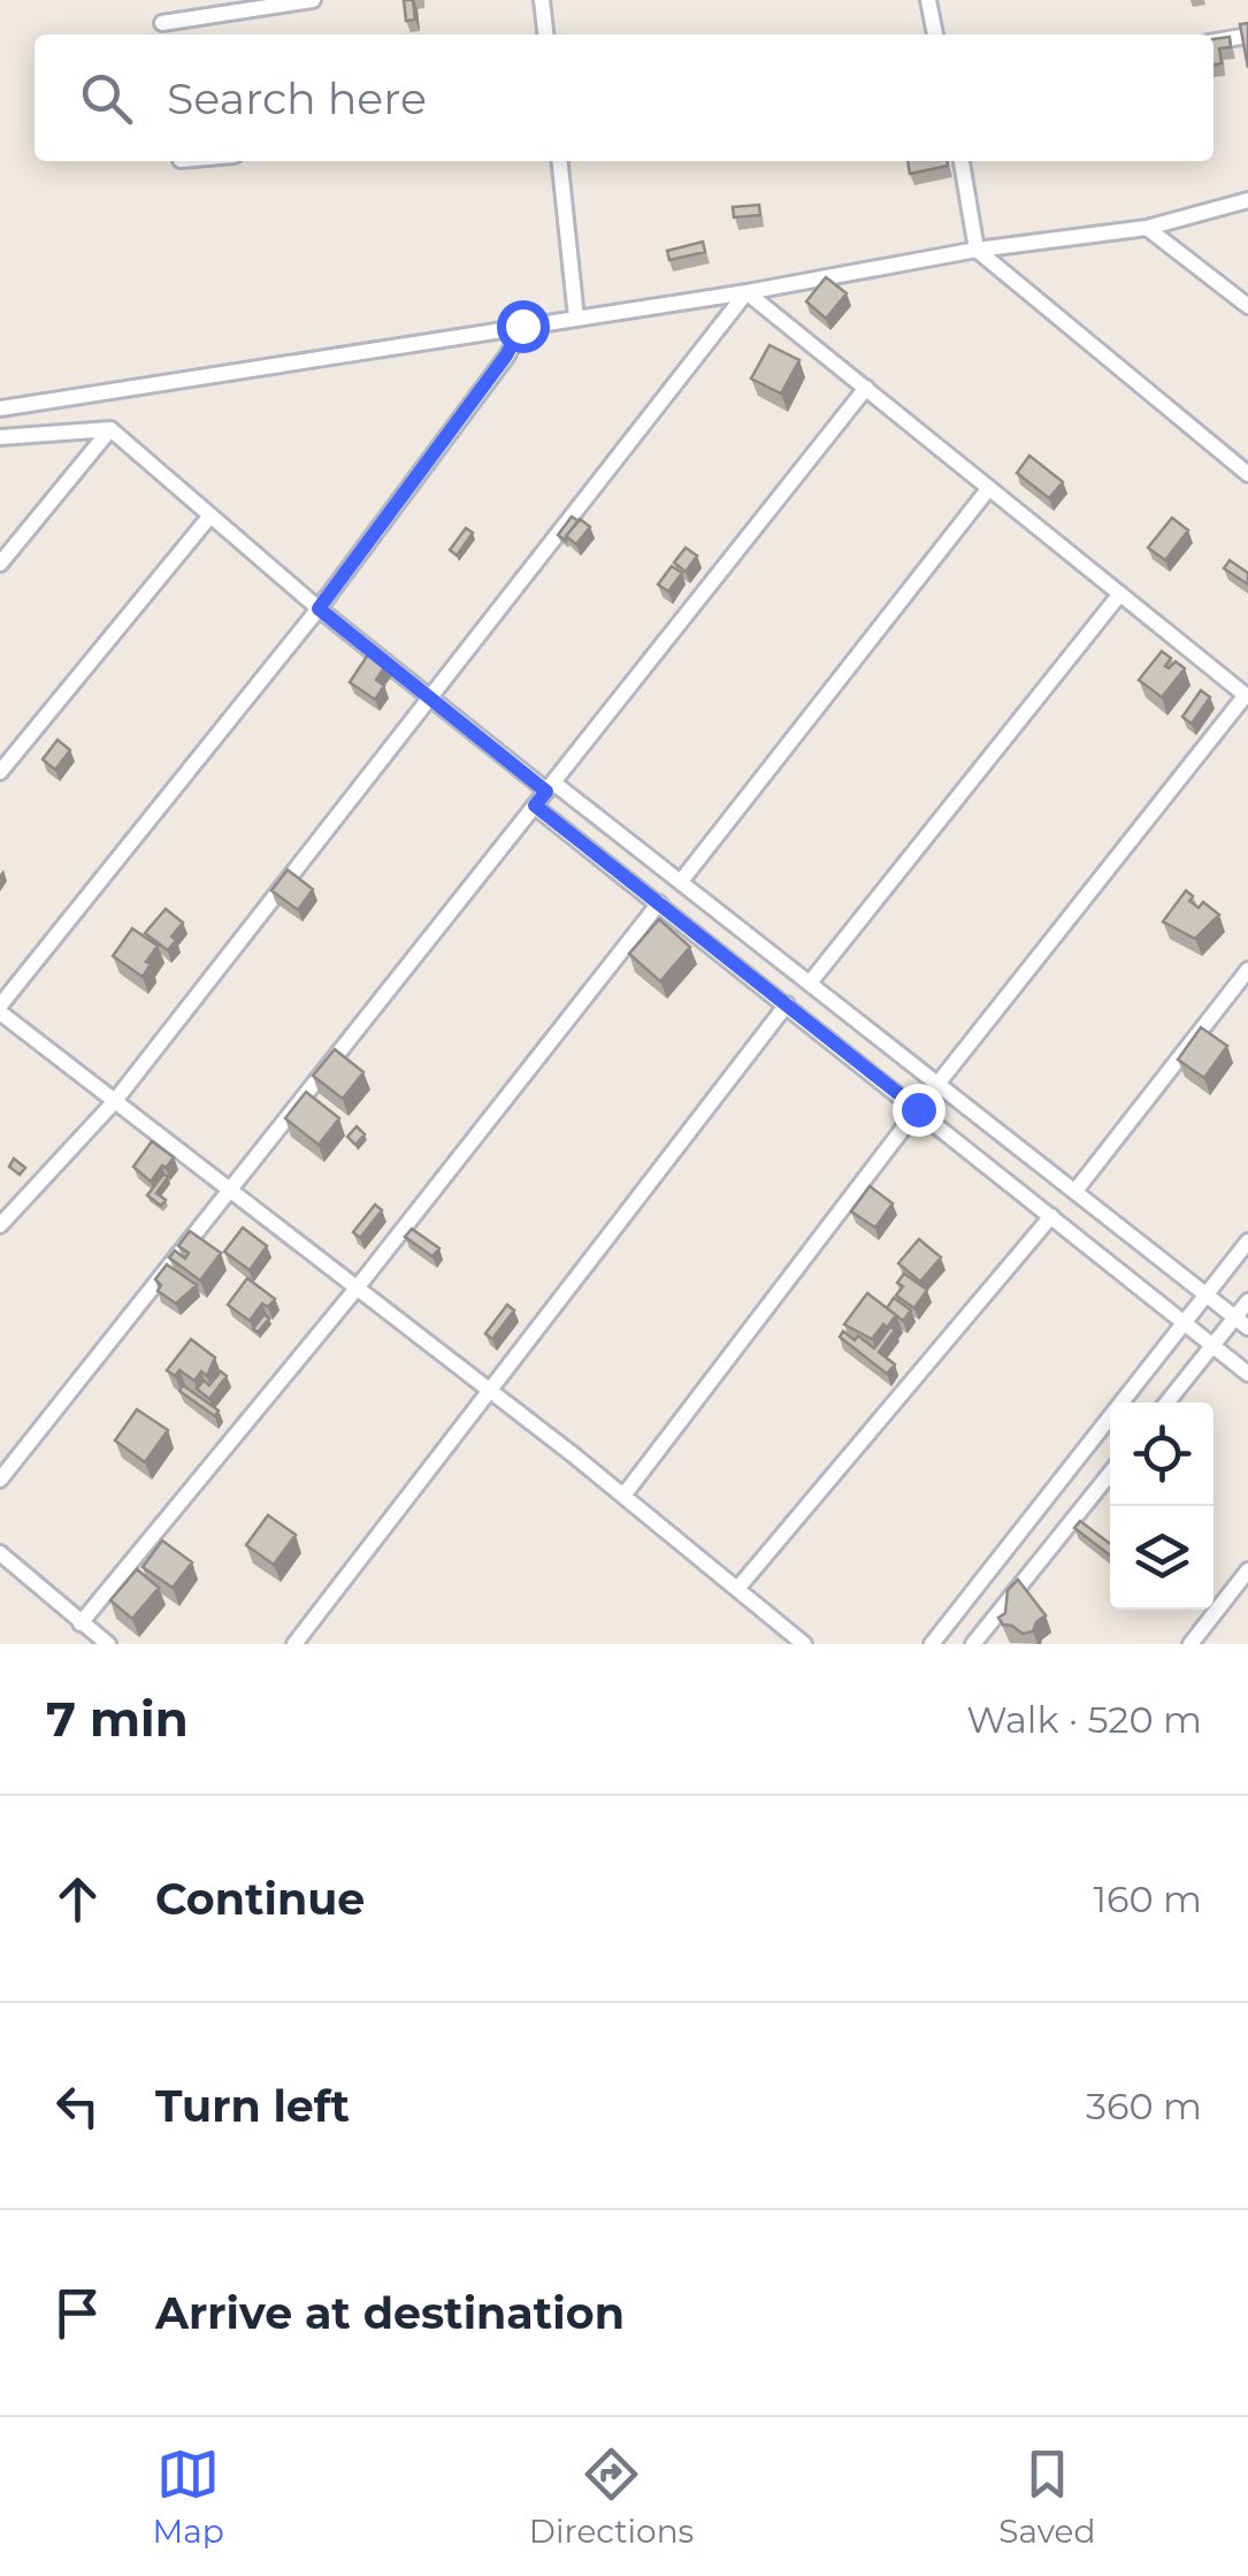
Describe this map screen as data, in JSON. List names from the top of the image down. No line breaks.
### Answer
{"page":{"search":"Search here","heading":["7 min","Walk · 520 m"],"list":[["Continue","160 m"],["Turn left","360 m"],"Arrive at destination"],"nav":["Map","Directions","Saved"]}}
